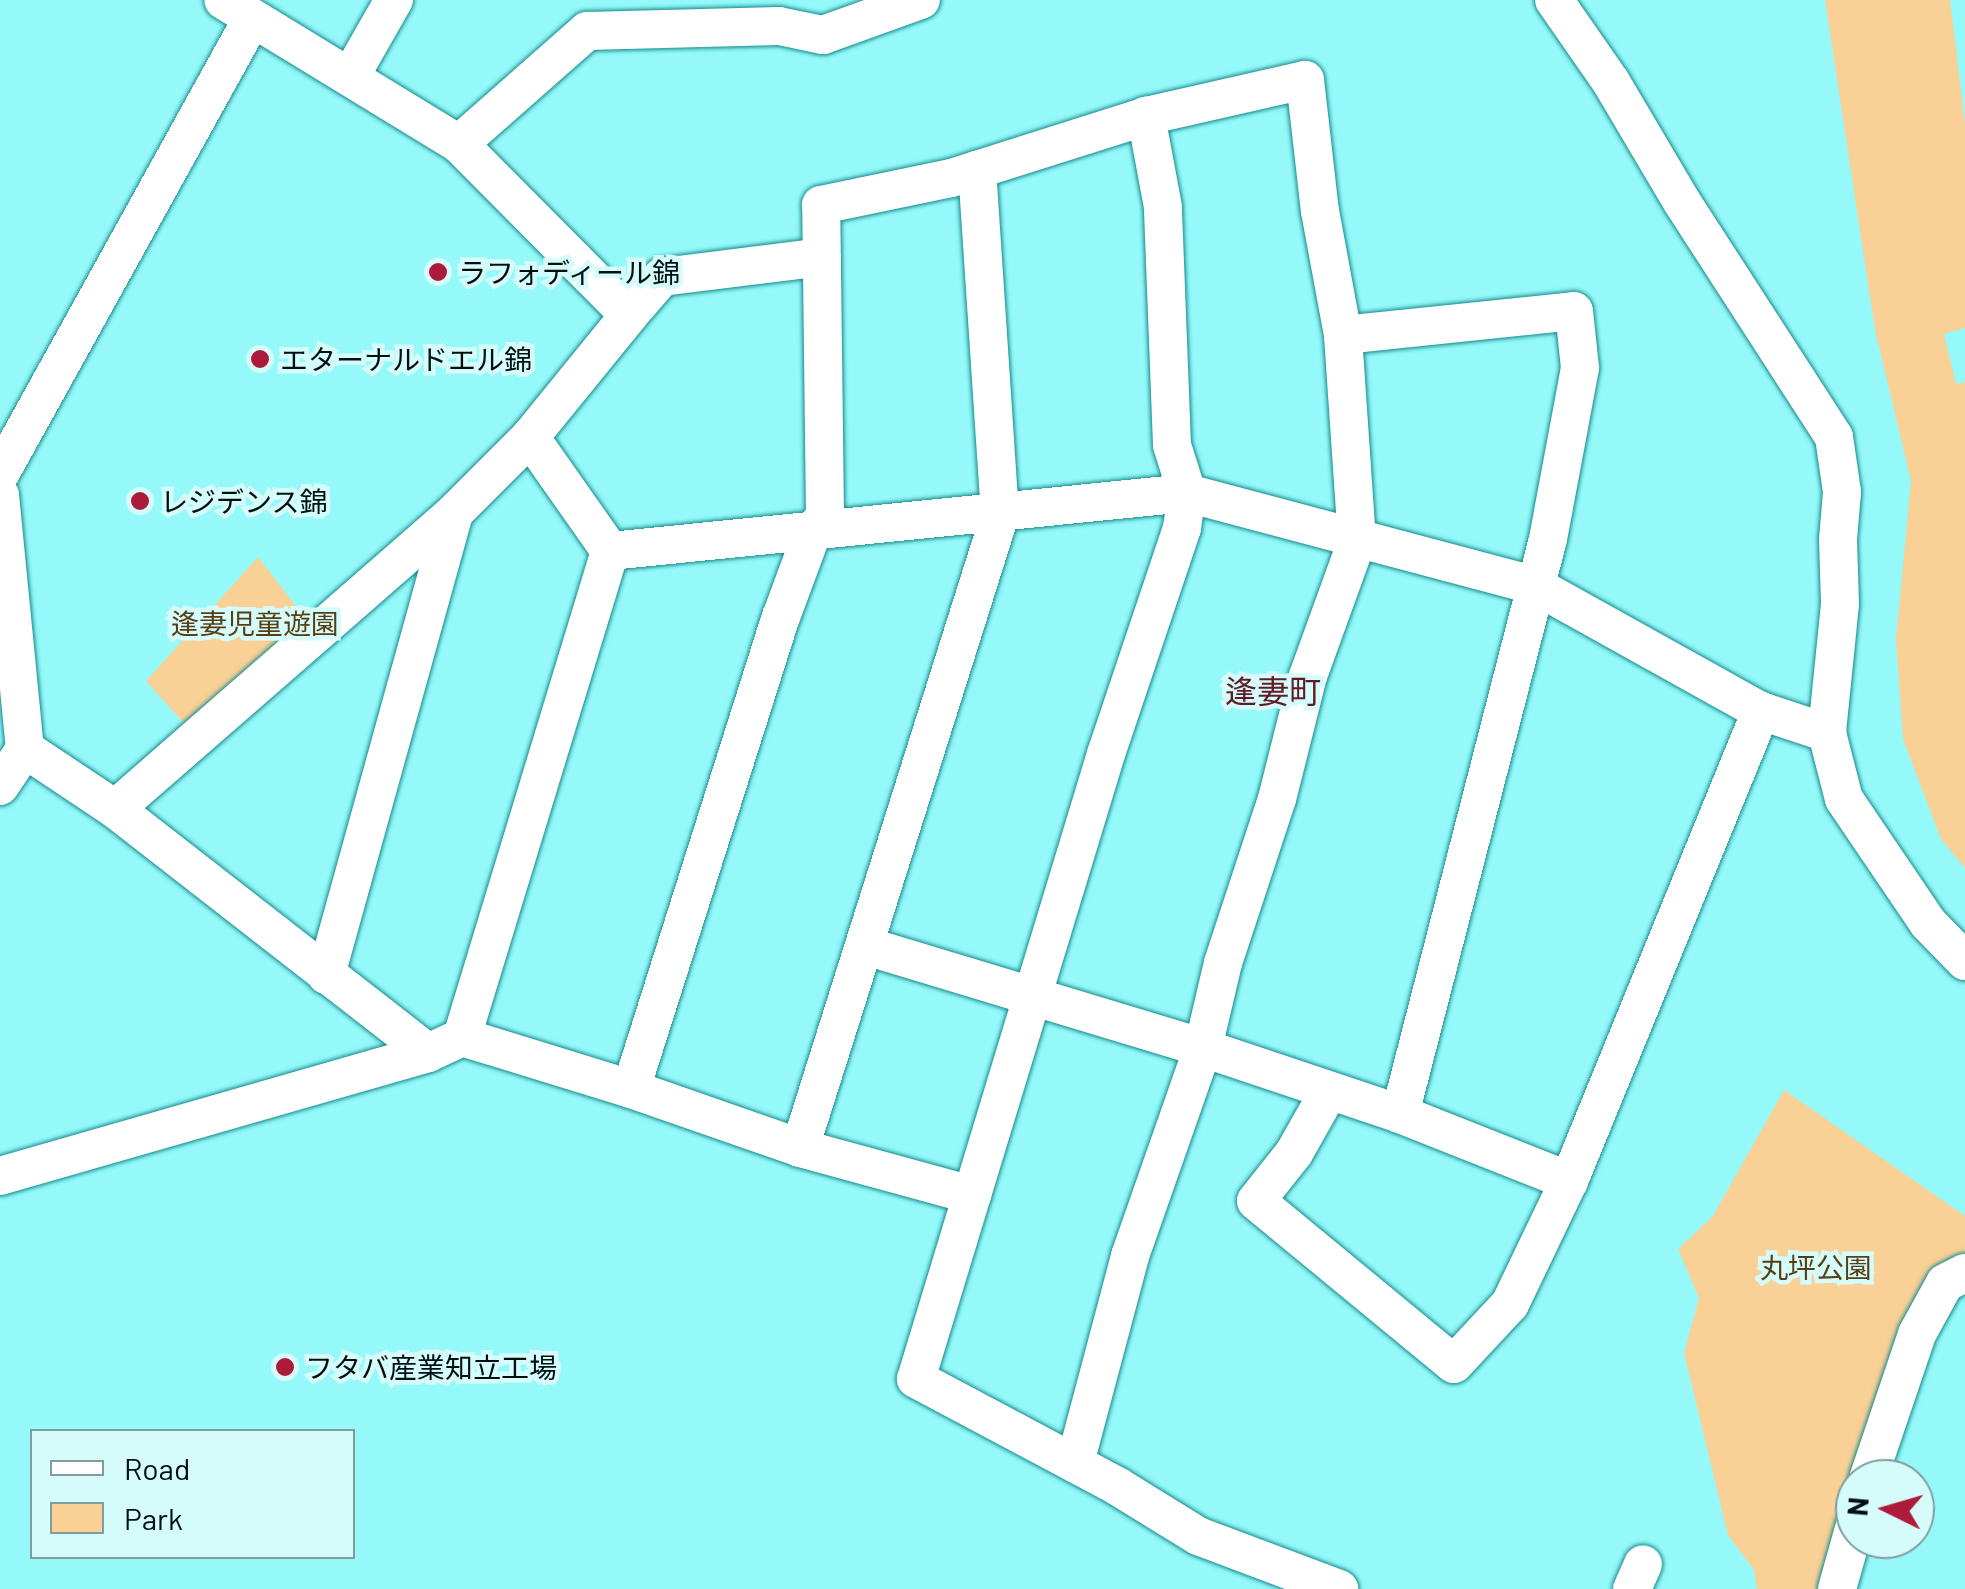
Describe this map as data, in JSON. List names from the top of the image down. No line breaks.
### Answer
{"districts":["逢妻町"],"parks":["逢妻児童遊園","丸坪公園"],"places":["ラフォディール錦","エターナルドエル錦","レジデンス錦","フタバ産業知立工場"],"legend":["Road","Park"],"north":"left"}
